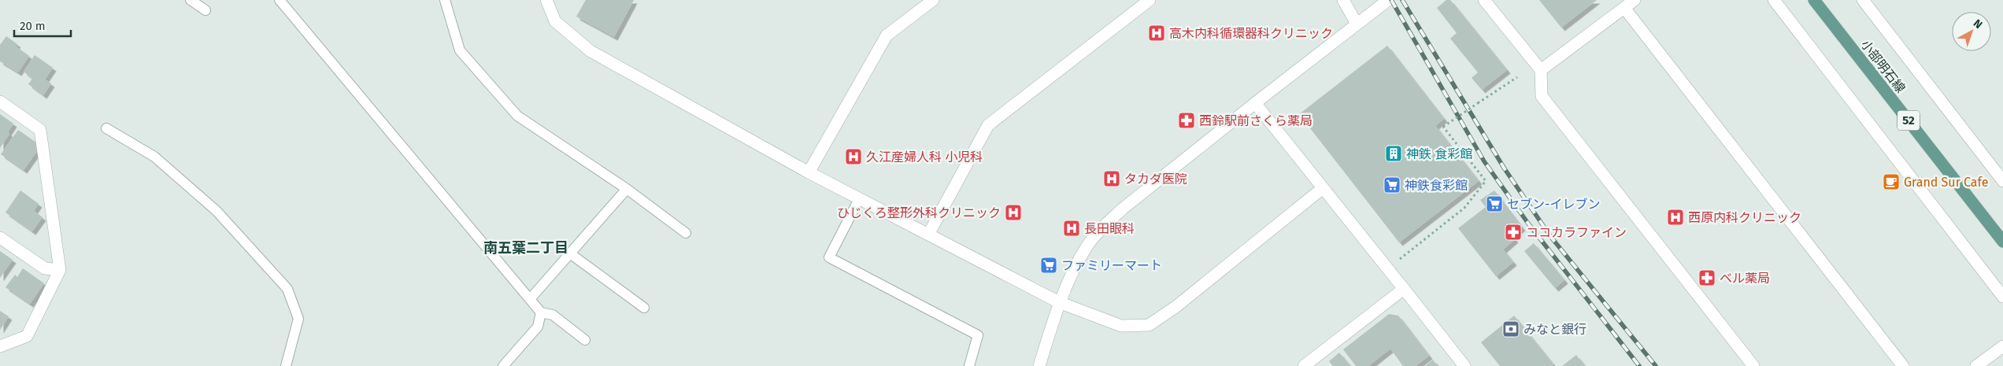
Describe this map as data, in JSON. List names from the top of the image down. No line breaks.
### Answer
{"streets":{"main road":["小部明石線","52"]},"districts":["南五葉二丁目"],"places":{"hospital":["高木内科循環器科クリニック","久江産婦人科 小児科","タカダ医院","ひじくろ整形外科クリニック","西原内科クリニック","長田眼科"],"pharmacy":["西鈴駅前さくら薬局","ココカラファイン","ベル薬局"],"building":["神鉄 食彩館"],"cafe":["Grand Sur Cafe"],"supermarket":["神鉄食彩館","セブン-イレブン","ファミリーマート"],"bank":["みなと銀行"]},"scale_bar":"20 m","north":"top right"}
